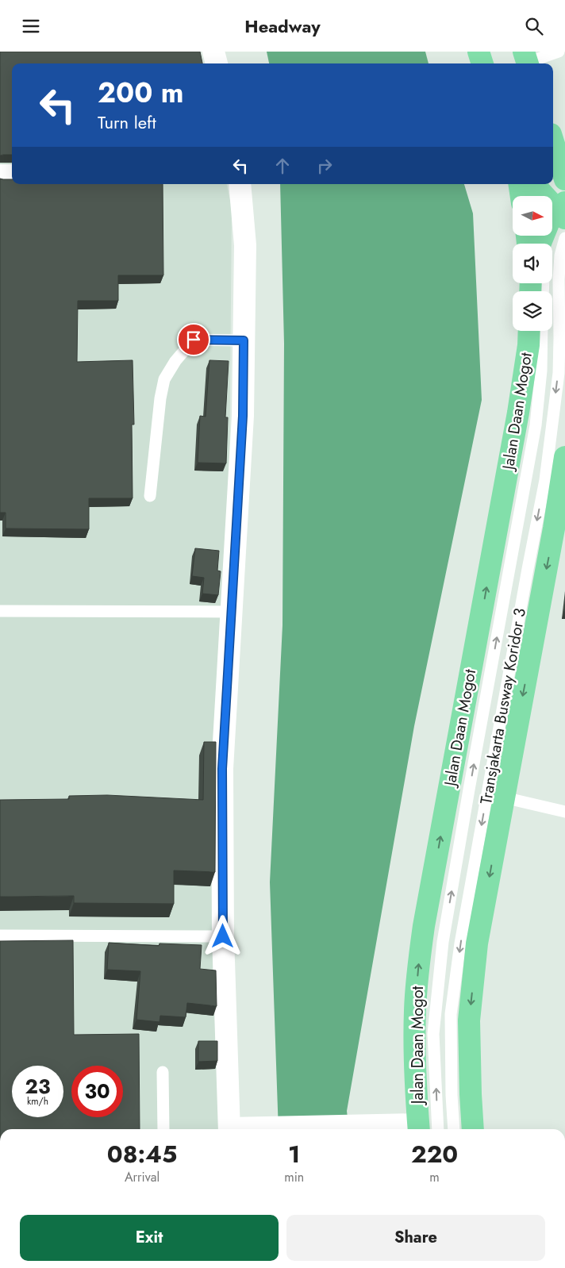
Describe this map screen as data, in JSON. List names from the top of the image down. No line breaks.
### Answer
{"streets":{"highway":["Jalan Daan Mogot"],"lane":["Transjakarta Busway Koridor 3"]},"crossings":[["Jalan Daan Mogot","Transjakarta Busway Koridor 3"]],"north":"right","page":{"header":"Headway","turn":["200 m","Turn left"],"speed":"23 km/h","limit":"30","eta":["08:45","Arrival","1","min","220","m"],"buttons":["Exit","Share"]}}
